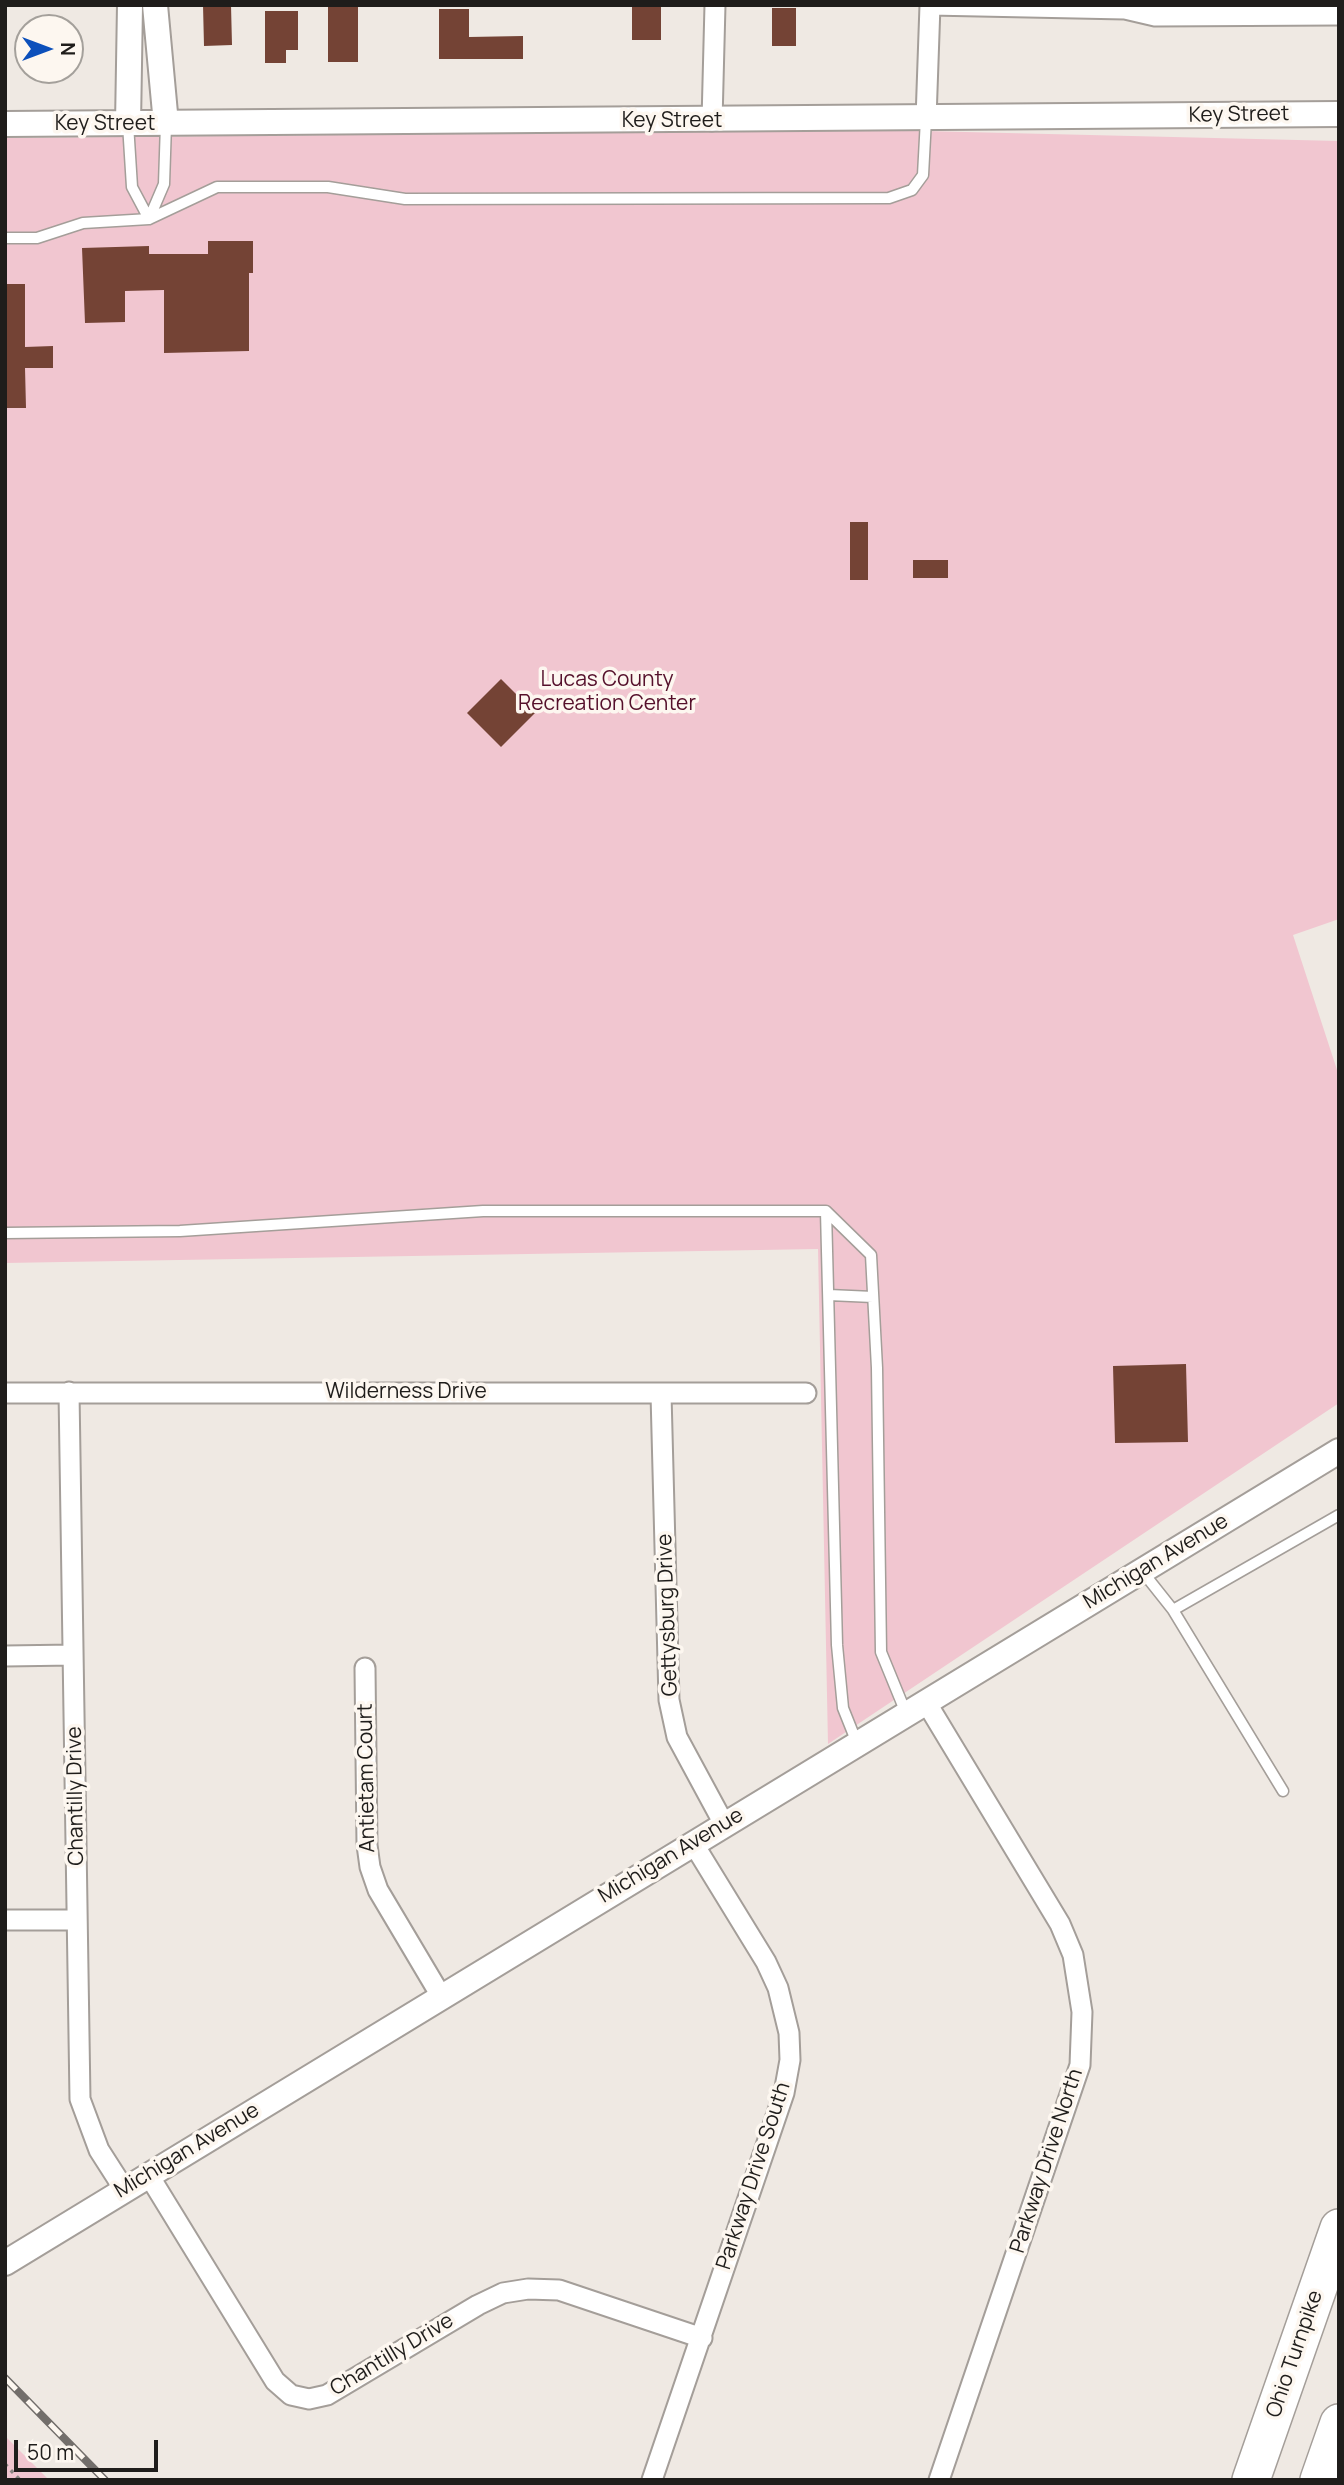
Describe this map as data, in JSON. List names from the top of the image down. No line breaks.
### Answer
{"streets":{"highway":["Ohio Turnpike"],"street":["Key Street","Wilderness Drive","Michigan Avenue","Gettysburg Drive","Antietam Court","Chantilly Drive","Parkway Drive North","Parkway Drive South"]},"crossings":[["Wilderness Drive","Gettysburg Drive"],["Wilderness Drive","Chantilly Drive"],["Michigan Avenue","Gettysburg Drive"],["Michigan Avenue","Antietam Court"],["Michigan Avenue","Chantilly Drive"],["Michigan Avenue","Parkway Drive North"],["Michigan Avenue","Parkway Drive South"],["Chantilly Drive","Parkway Drive South"]],"parks":["Lucas County Recreation Center"],"scale_bar":"50 m","north":"right"}
